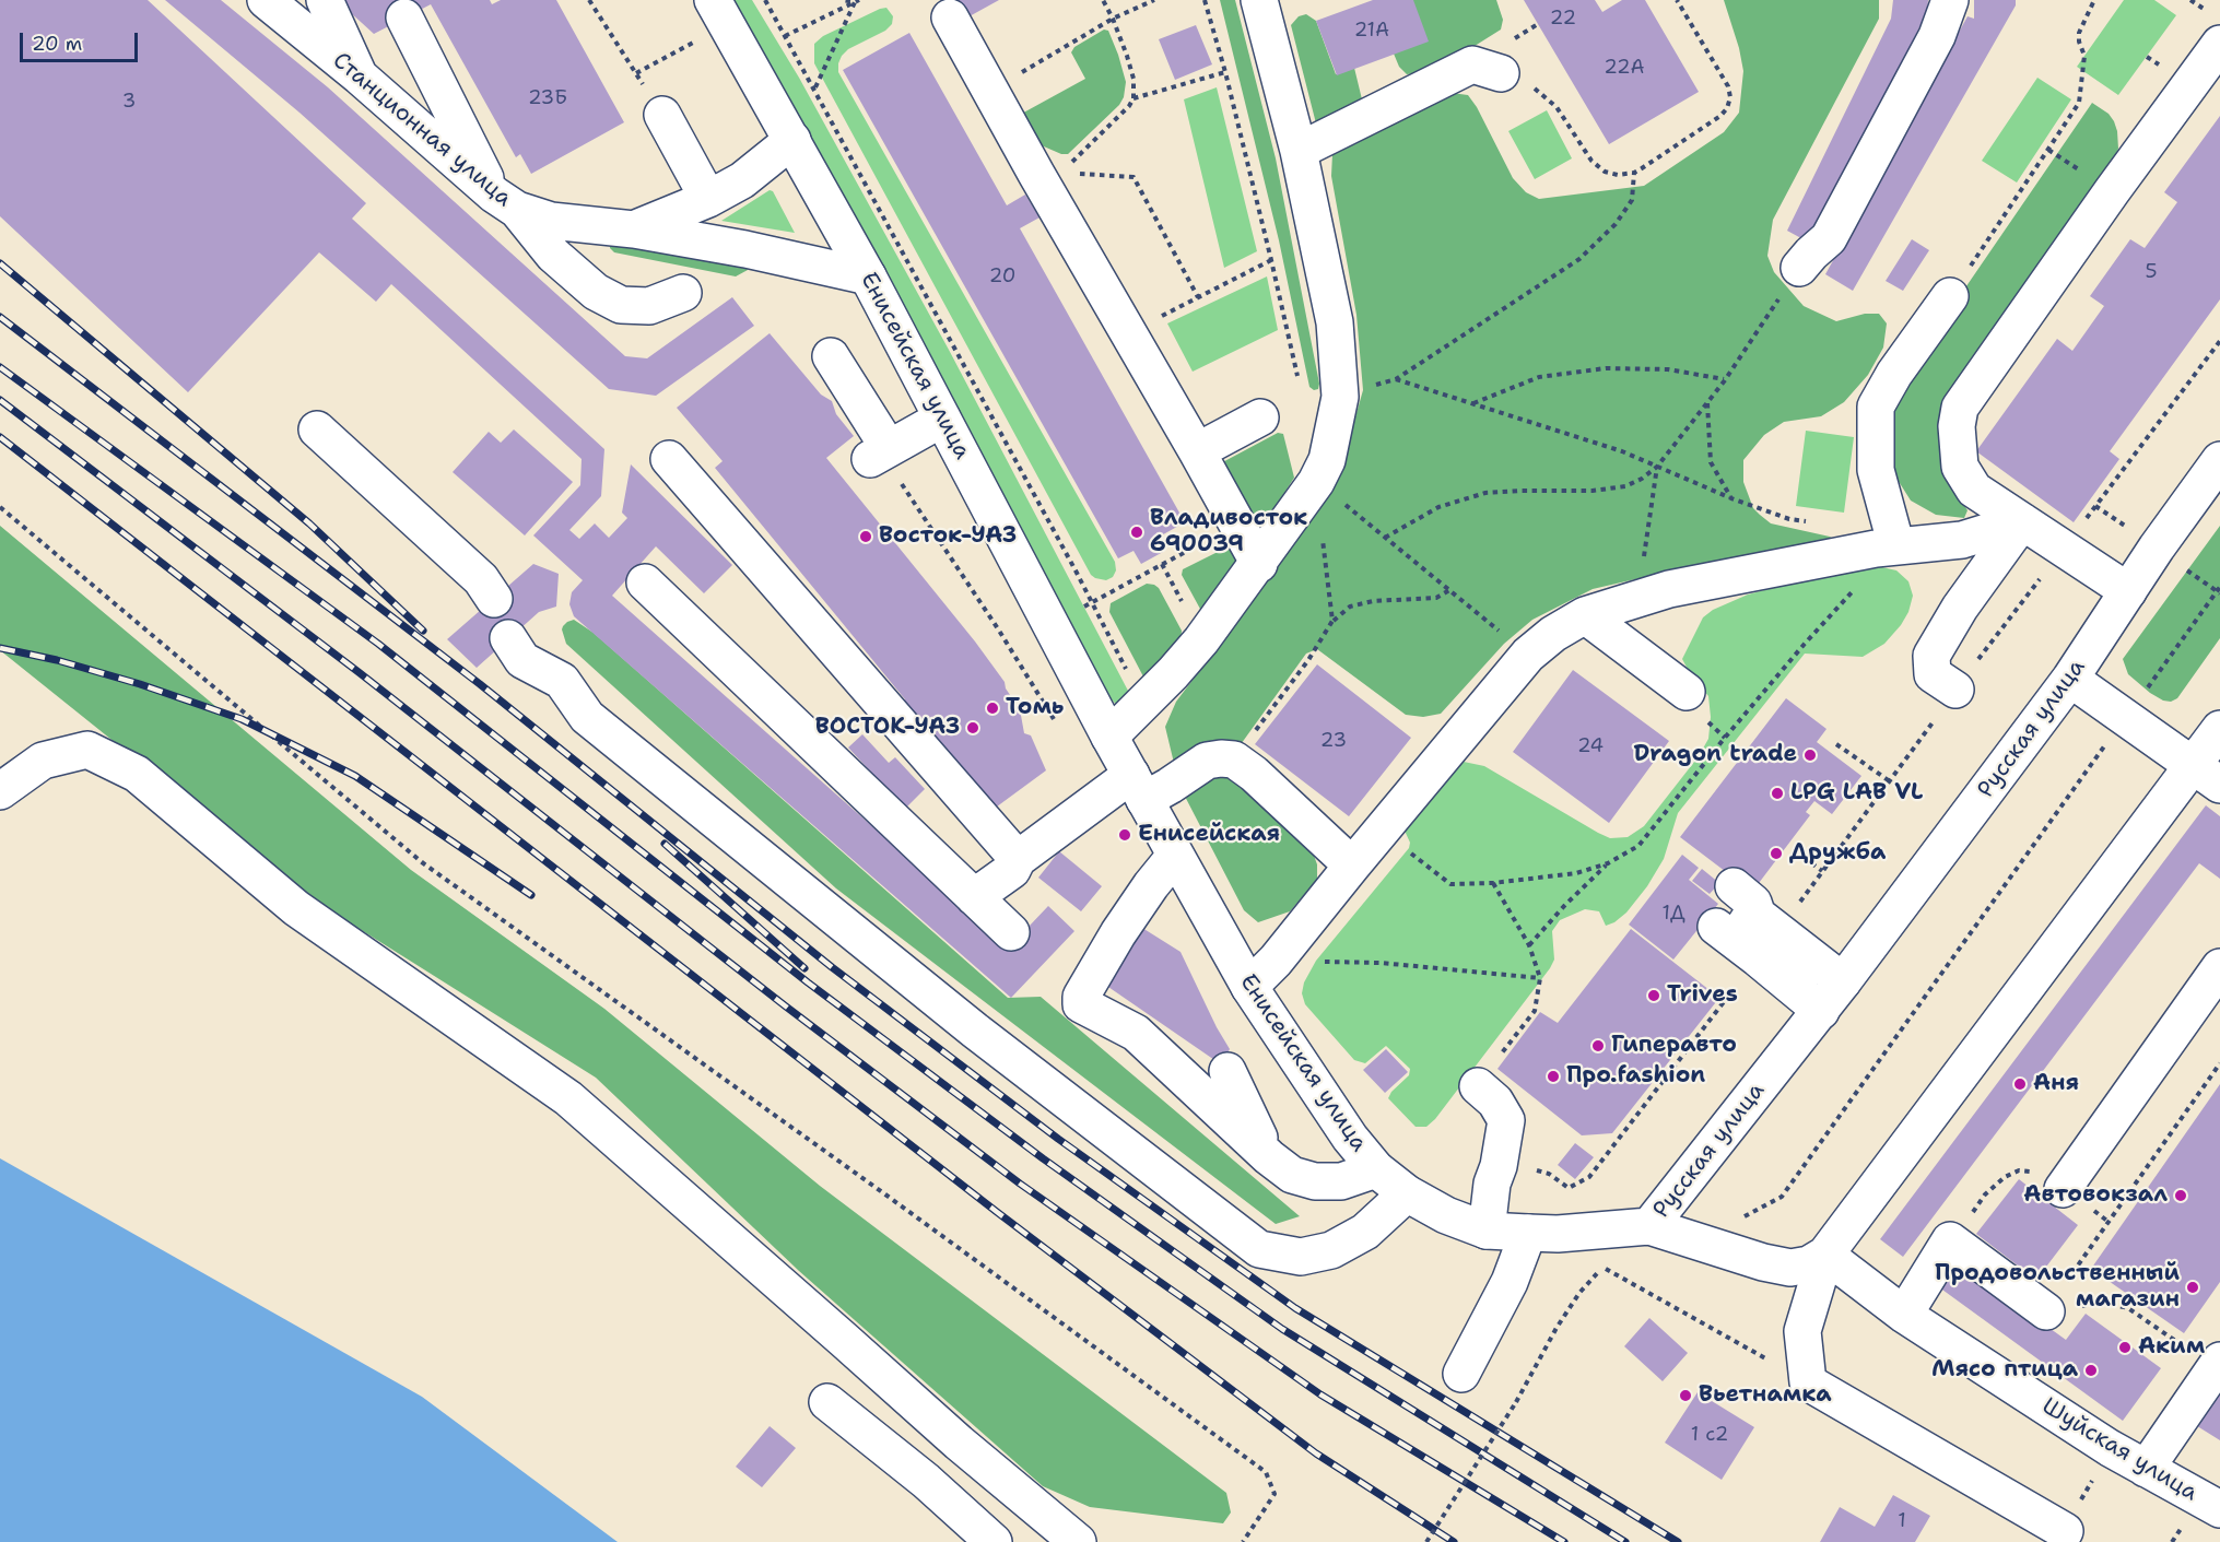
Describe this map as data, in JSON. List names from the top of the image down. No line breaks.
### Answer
{"streets":{"main road":["Станционная улица","Енисейская улица","Русская улица","Шуйская улица"]},"crossings":[["Станционная улица","Енисейская улица"],["Енисейская улица","Русская улица"],["Русская улица","Шуйская улица"]],"places":["Владивосток 690039","Восток-УАЗ","Томь","ВОСТОК-УАЗ","Dragon trade","LPG LAB VL","Енисейская","Дружба","Trives","Гиперавто","Про.fashion","Аня","Автовокзал","Продовольственный магазин","Аким","Мясо птица","Вьетнамка"],"house_numbers":["22","21А","22А","23Б","3","5","20","23","24","1Д","1 с2","1"],"scale_bar":"20 m"}
